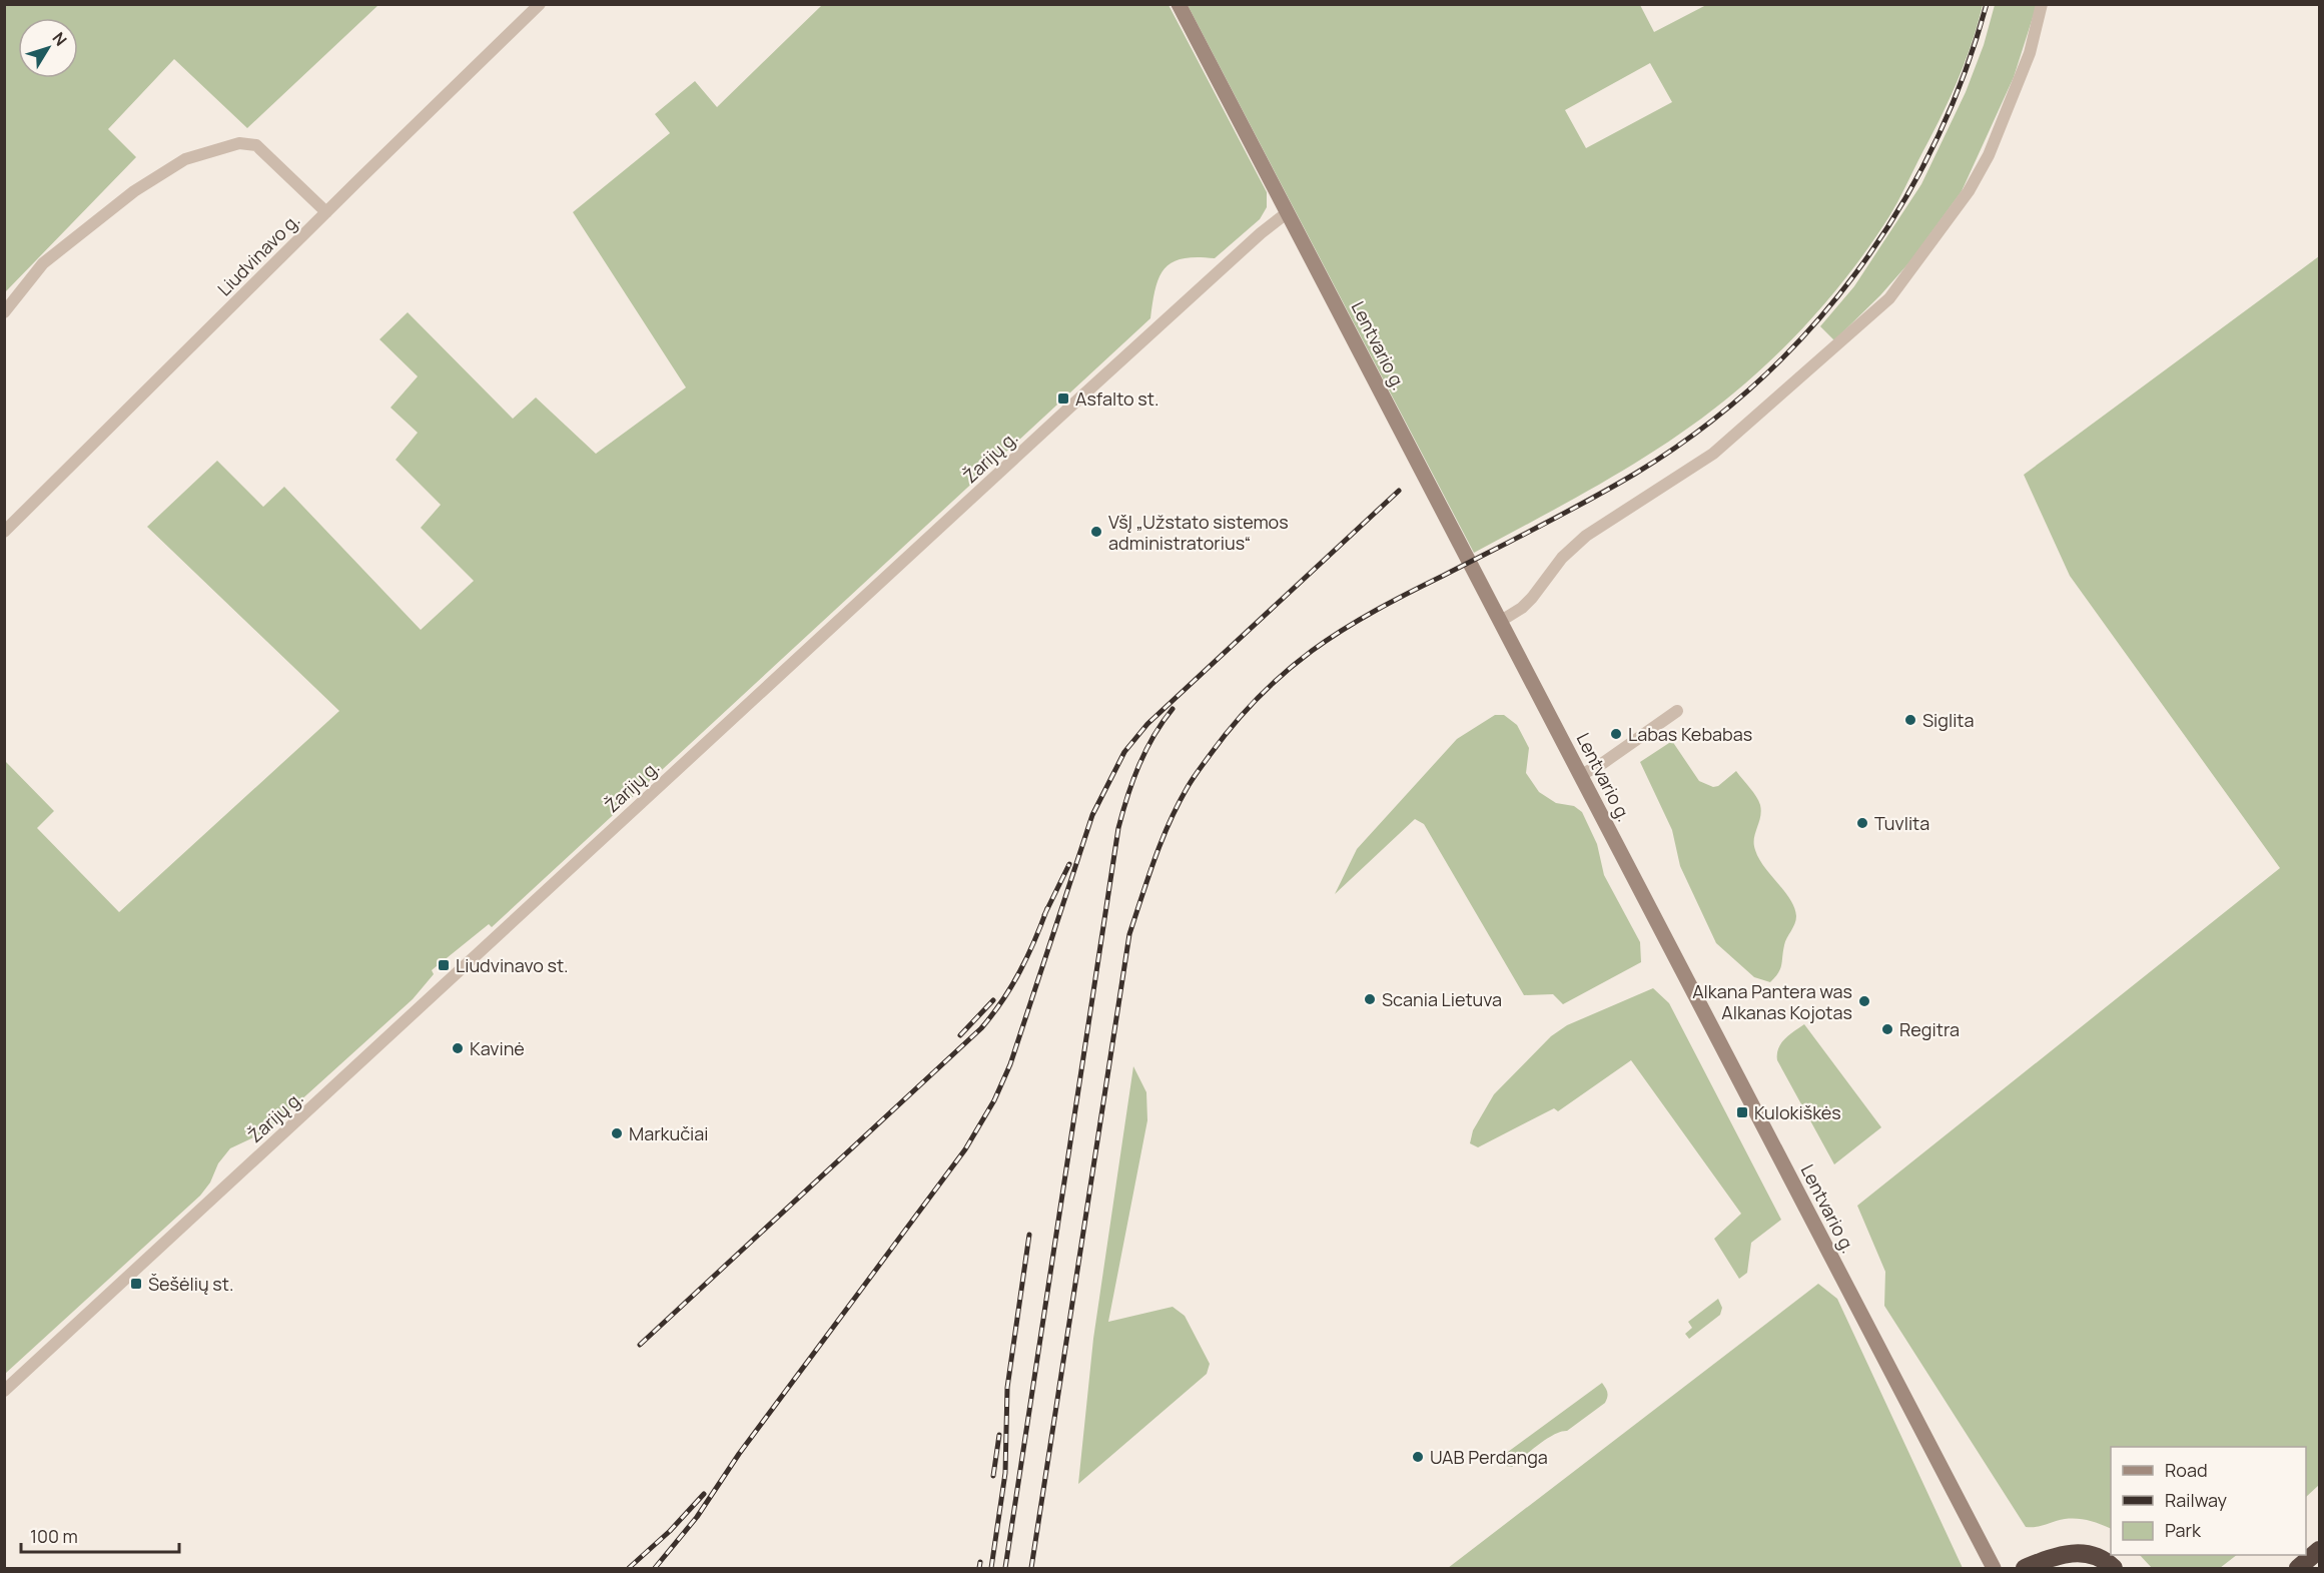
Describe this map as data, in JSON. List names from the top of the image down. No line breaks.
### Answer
{"streets":{"main road":["Lentvario g."],"street":["Liudvinavo g.","Žarijų g."]},"crossings":[["Lentvario g.","Žarijų g."]],"places":{"transit":["Asfalto st.","Liudvinavo st.","Kulokiškės","Šešėlių st."],"other":["VšĮ „Užstato sistemos administratorius“","Siglita","Labas Kebabas","Tuvlita","Scania Lietuva","Alkana Pantera was Alkanas Kojotas","Regitra","Kavinė","Markučiai","UAB Perdanga"]},"legend":["Road","Railway","Park"],"scale_bar":"100 m","north":"top right"}
